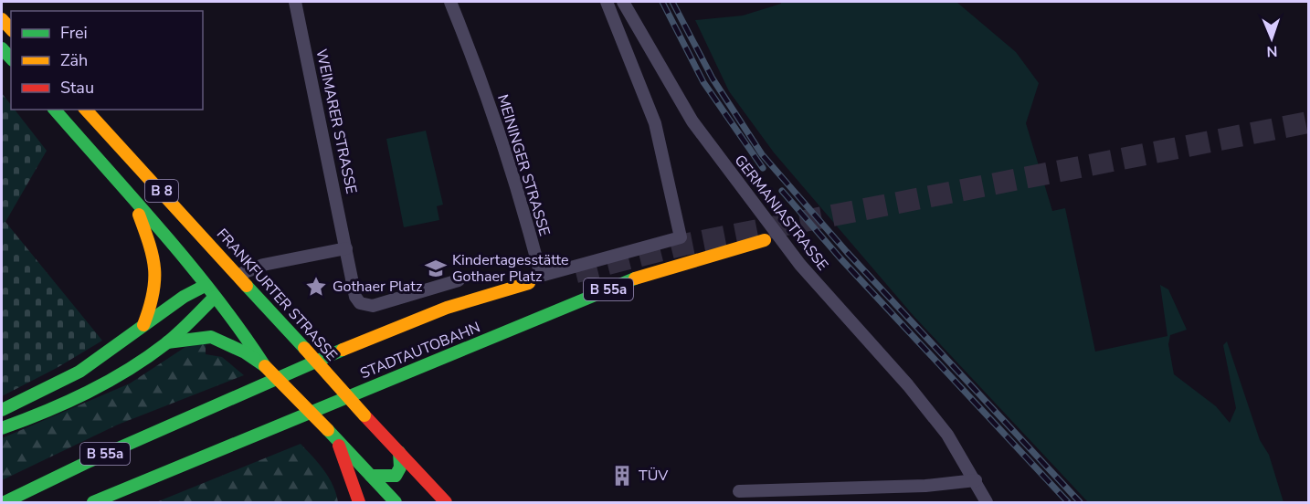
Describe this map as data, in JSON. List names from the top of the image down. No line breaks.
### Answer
{"streets":{"main road":["B 8","B 55a","FRANKFURTER STRASSE","STADTAUTOBAHN"],"street":["WEIMARER STRASSE","MEININGER STRASSE","GERMANIASTRASSE"]},"places":{"school or university":["Kindertagesstätte Gothaer Platz"],"place":["Gothaer Platz"],"building":["TÜV"]},"legend":["Frei","Zäh","Stau"],"north":"bottom"}
